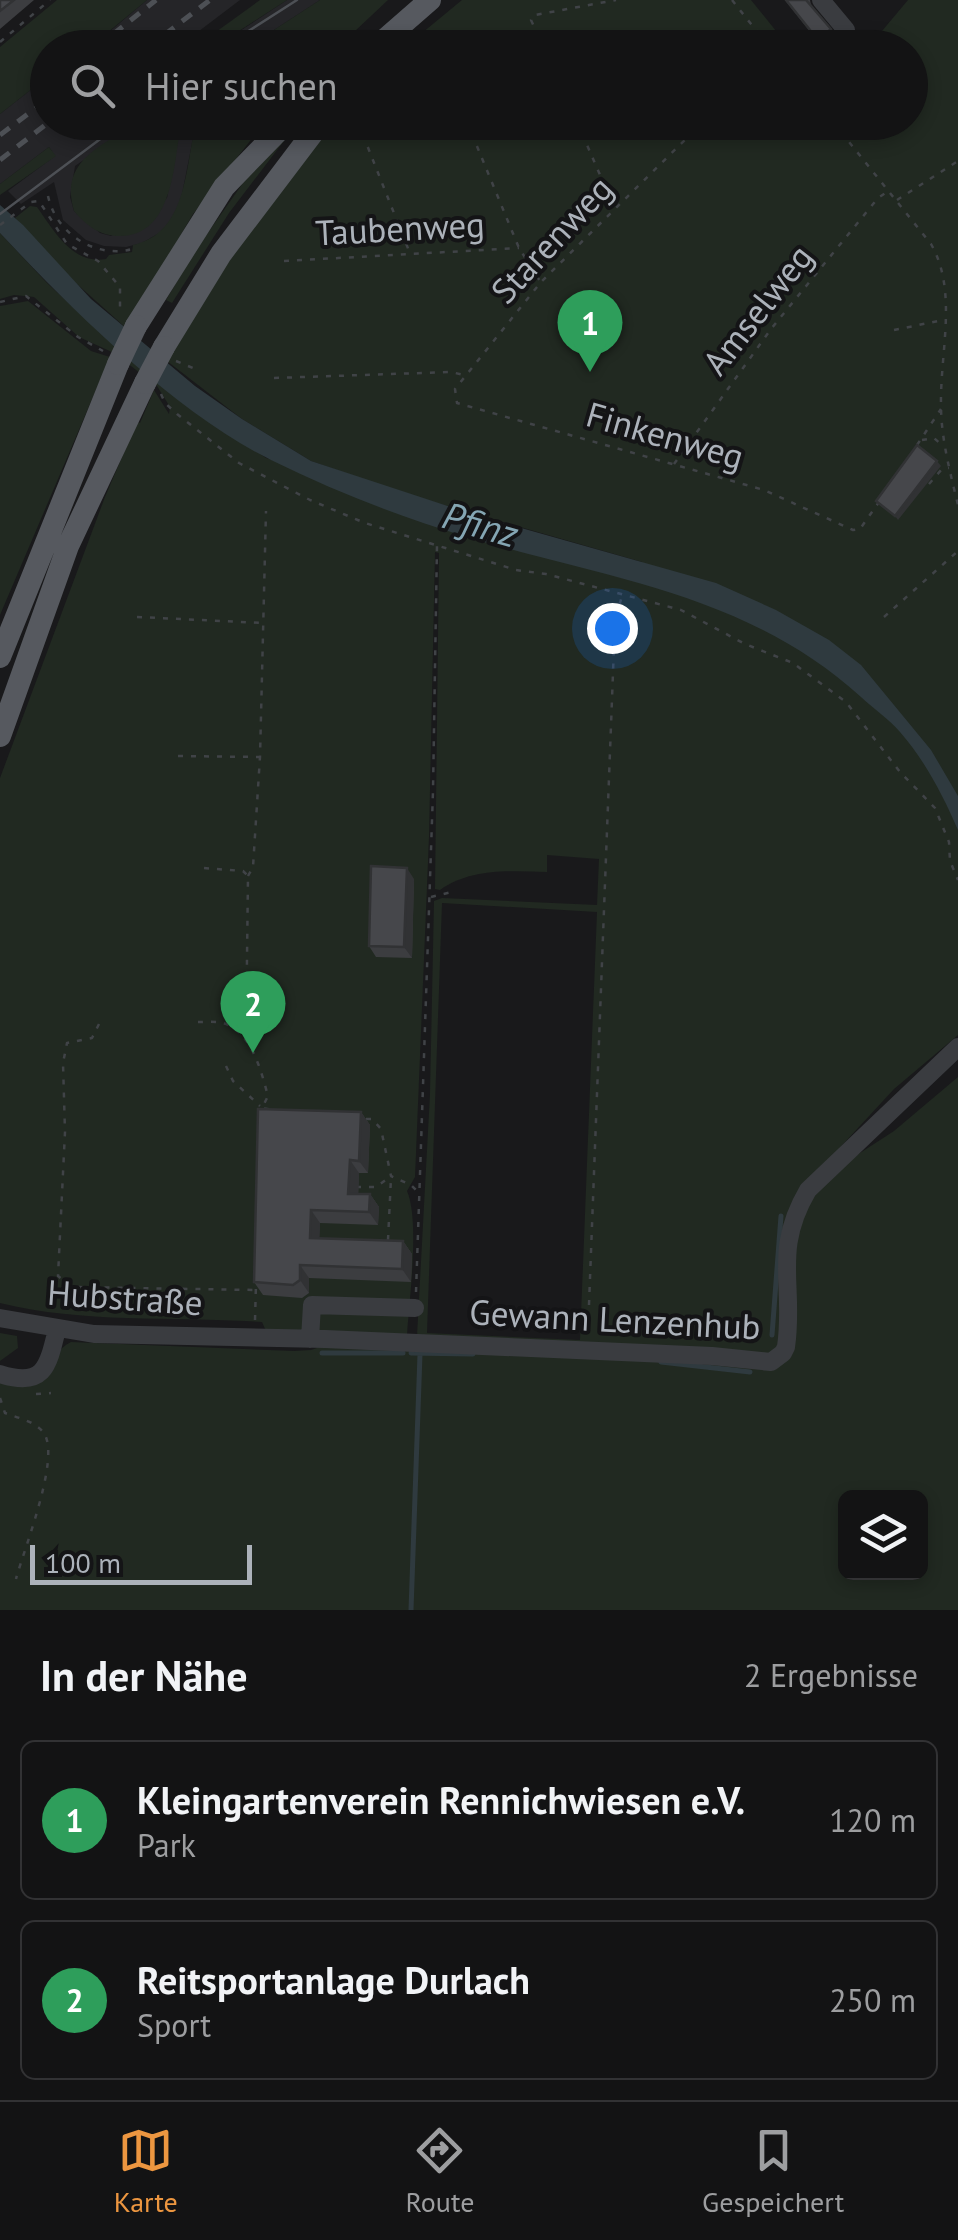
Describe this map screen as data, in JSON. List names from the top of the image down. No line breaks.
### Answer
{"streets":{"street":["Hubstraße","Gewann Lenzenhub"],"path":["Taubenweg","Starenweg","Amselweg","Finkenweg"]},"crossings":[["Starenweg","Finkenweg"],["Amselweg","Finkenweg"],["Hubstraße","Gewann Lenzenhub"]],"water":["Pfinz"],"scale_bar":"100 m","page":{"search":"Hier suchen","pins":["1","2"],"scale":"100 m","heading":["In der Nähe","2 Ergebnisse"],"list":[{"mark":"1","name":"Kleingartenverein Rennichwiesen e.V.","note":"Park","value":"120 m"},{"mark":"2","name":"Reitsportanlage Durlach","note":"Sport","value":"250 m"}],"nav":["Karte","Route","Gespeichert"]}}
